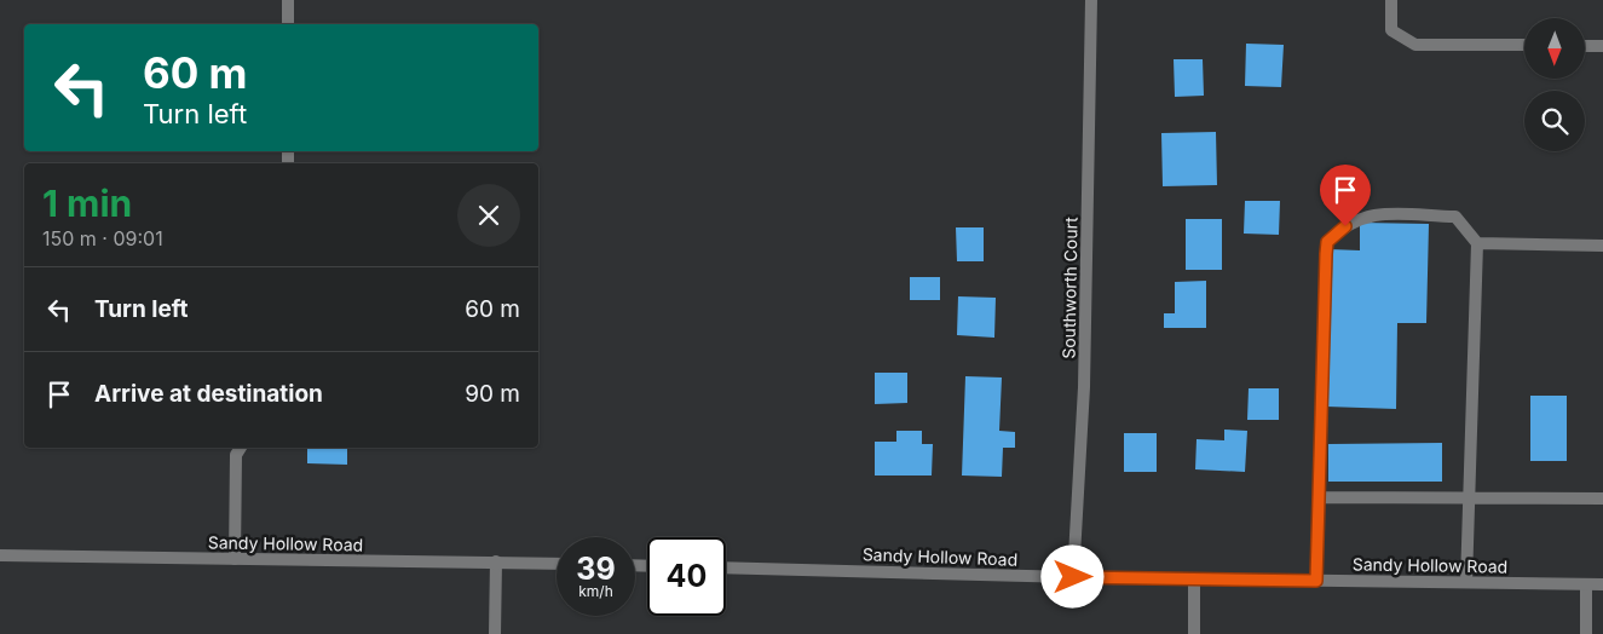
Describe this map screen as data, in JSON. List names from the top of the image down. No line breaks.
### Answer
{"streets":{"street":["Southworth Court","Sandy Hollow Road"]},"crossings":[["Southworth Court","Sandy Hollow Road"]],"north":"bottom","page":{"turn":["60 m","Turn left"],"heading":["1 min","150 m · 09:01"],"list":[{"name":"Turn left","value":"60 m"},{"name":"Arrive at destination","value":"90 m"}],"speed":"39 km/h","limit":"40"}}
